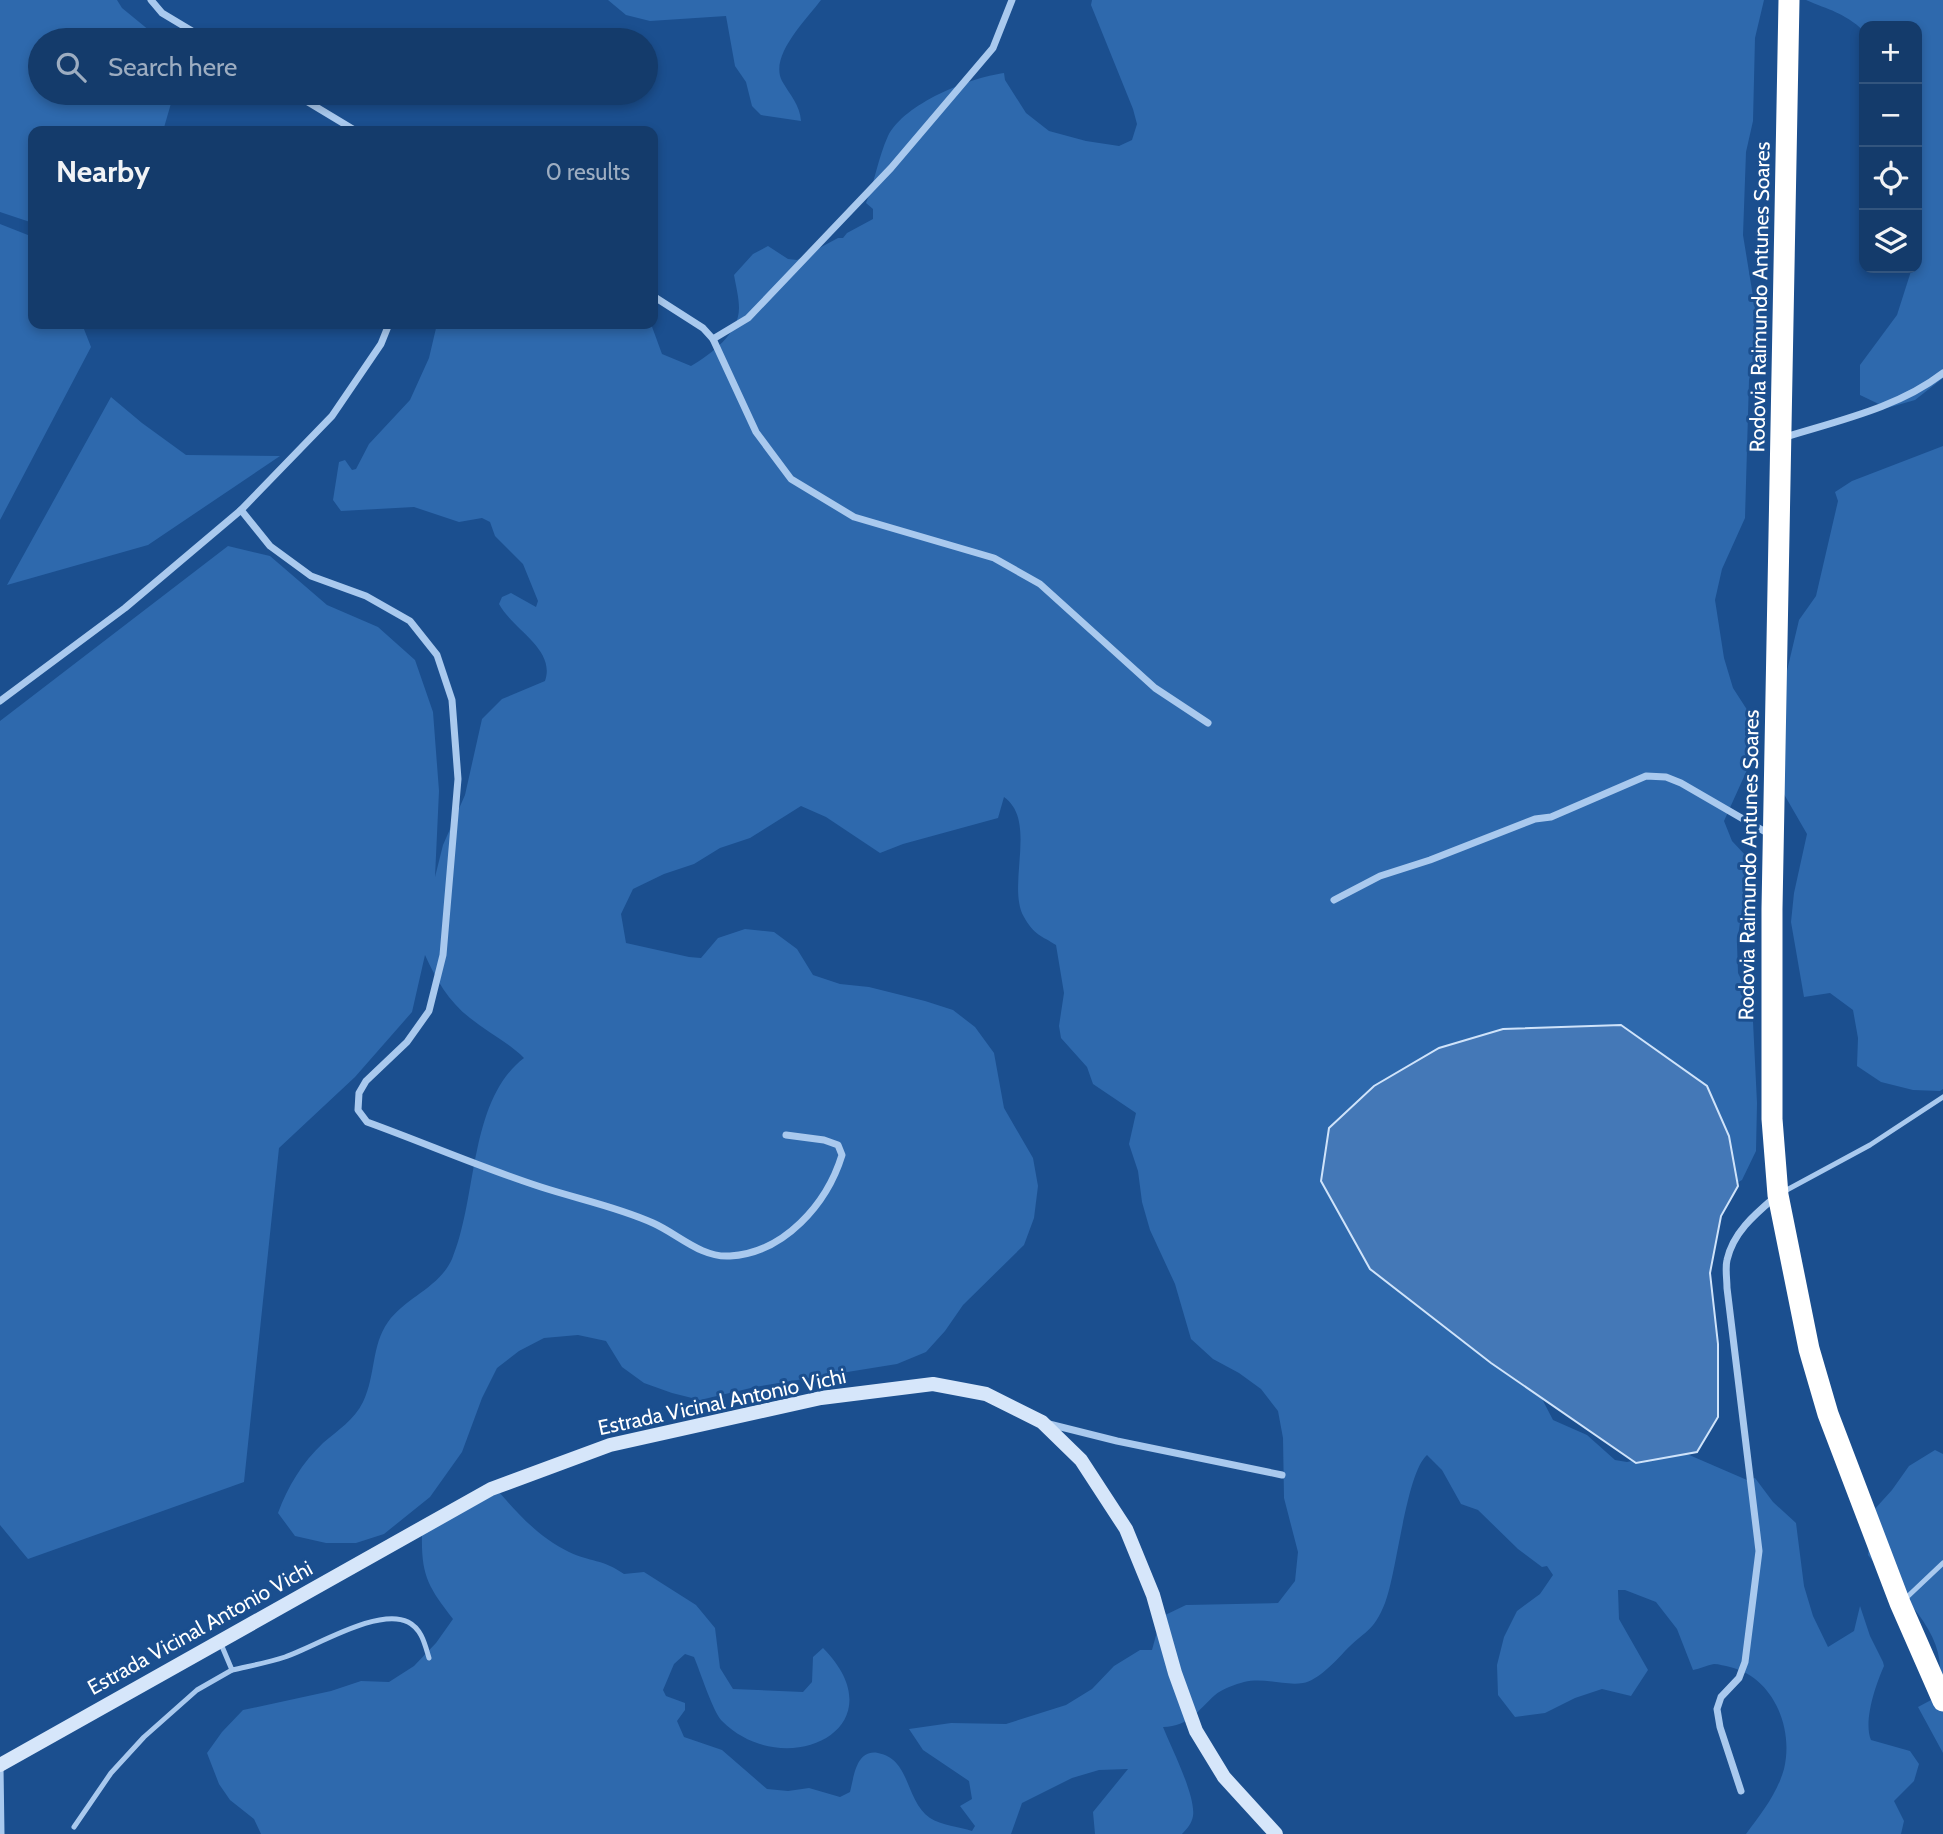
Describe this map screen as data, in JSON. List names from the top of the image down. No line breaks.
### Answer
{"streets":{"highway":["Rodovia Raimundo Antunes Soares"],"street":["Estrada Vicinal Antonio Vichi"]},"page":{"map_buttons":["+","−"],"search":"Search here","heading":["Nearby","0 results"]}}
